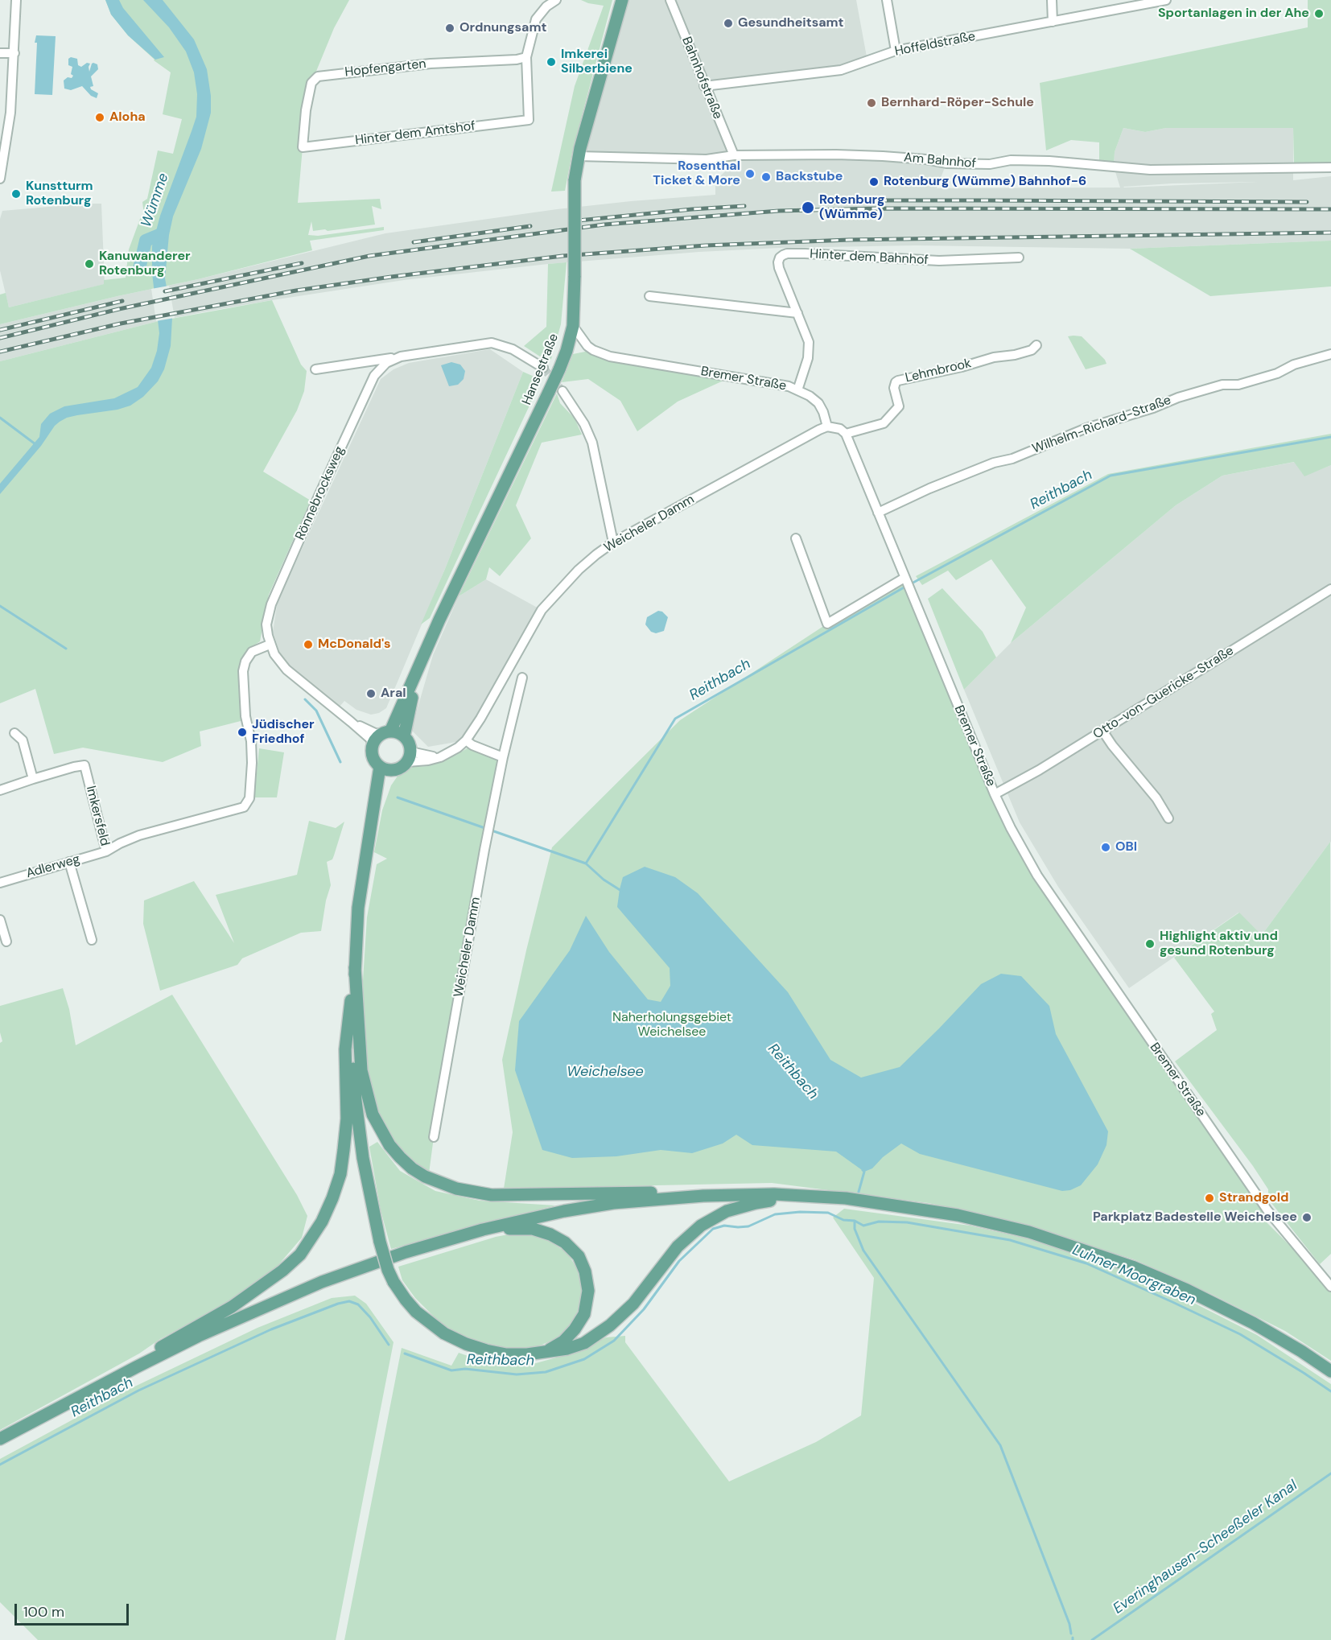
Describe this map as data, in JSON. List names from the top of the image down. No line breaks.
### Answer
{"streets":{"main road":["Hansestraße"],"street":["Hoffeldstraße","Hopfengarten","Bahnhofstraße","Hinter dem Amtshof","Am Bahnhof","Hinter dem Bahnhof","Lehmbrook","Bremer Straße","Wilhelm-Richard-Straße","Rönnebrocksweg","Weicheler Damm","Otto-von-Guericke-Straße","Imkersfeld","Adlerweg"]},"crossings":[["Hoffeldstraße","Bahnhofstraße"],["Hopfengarten","Hinter dem Amtshof"],["Bahnhofstraße","Am Bahnhof"],["Am Bahnhof","Hansestraße"],["Hinter dem Bahnhof","Bremer Straße"],["Hansestraße","Bremer Straße"],["Hansestraße","Rönnebrocksweg"],["Hansestraße","Weicheler Damm"],["Lehmbrook","Bremer Straße"],["Bremer Straße","Wilhelm-Richard-Straße"],["Bremer Straße","Weicheler Damm"],["Bremer Straße","Otto-von-Guericke-Straße"],["Rönnebrocksweg","Weicheler Damm"],["Rönnebrocksweg","Imkersfeld"],["Imkersfeld","Adlerweg"]],"water":["Wümme","Reithbach","Weichelsee","Luhner Moorgraben","Everinghausen-Scheeßeler Kanal"],"parks":["Naherholungsgebiet Weichelsee"],"places":["Sportanlagen in der Ahe","Gesundheitsamt","Ordnungsamt","Imkerei Silberbiene","Bernhard-Röper-Schule","Aloha","Rosenthal Ticket & More","Backstube","Rotenburg (Wümme) Bahnhof-6","Kunstturm Rotenburg","Rotenburg (Wümme)","Kanuwanderer Rotenburg","McDonald's","Aral","Jüdischer Friedhof","OBI","Highlight aktiv und gesund Rotenburg","Strandgold","Parkplatz Badestelle Weichelsee"],"scale_bar":"100 m"}
